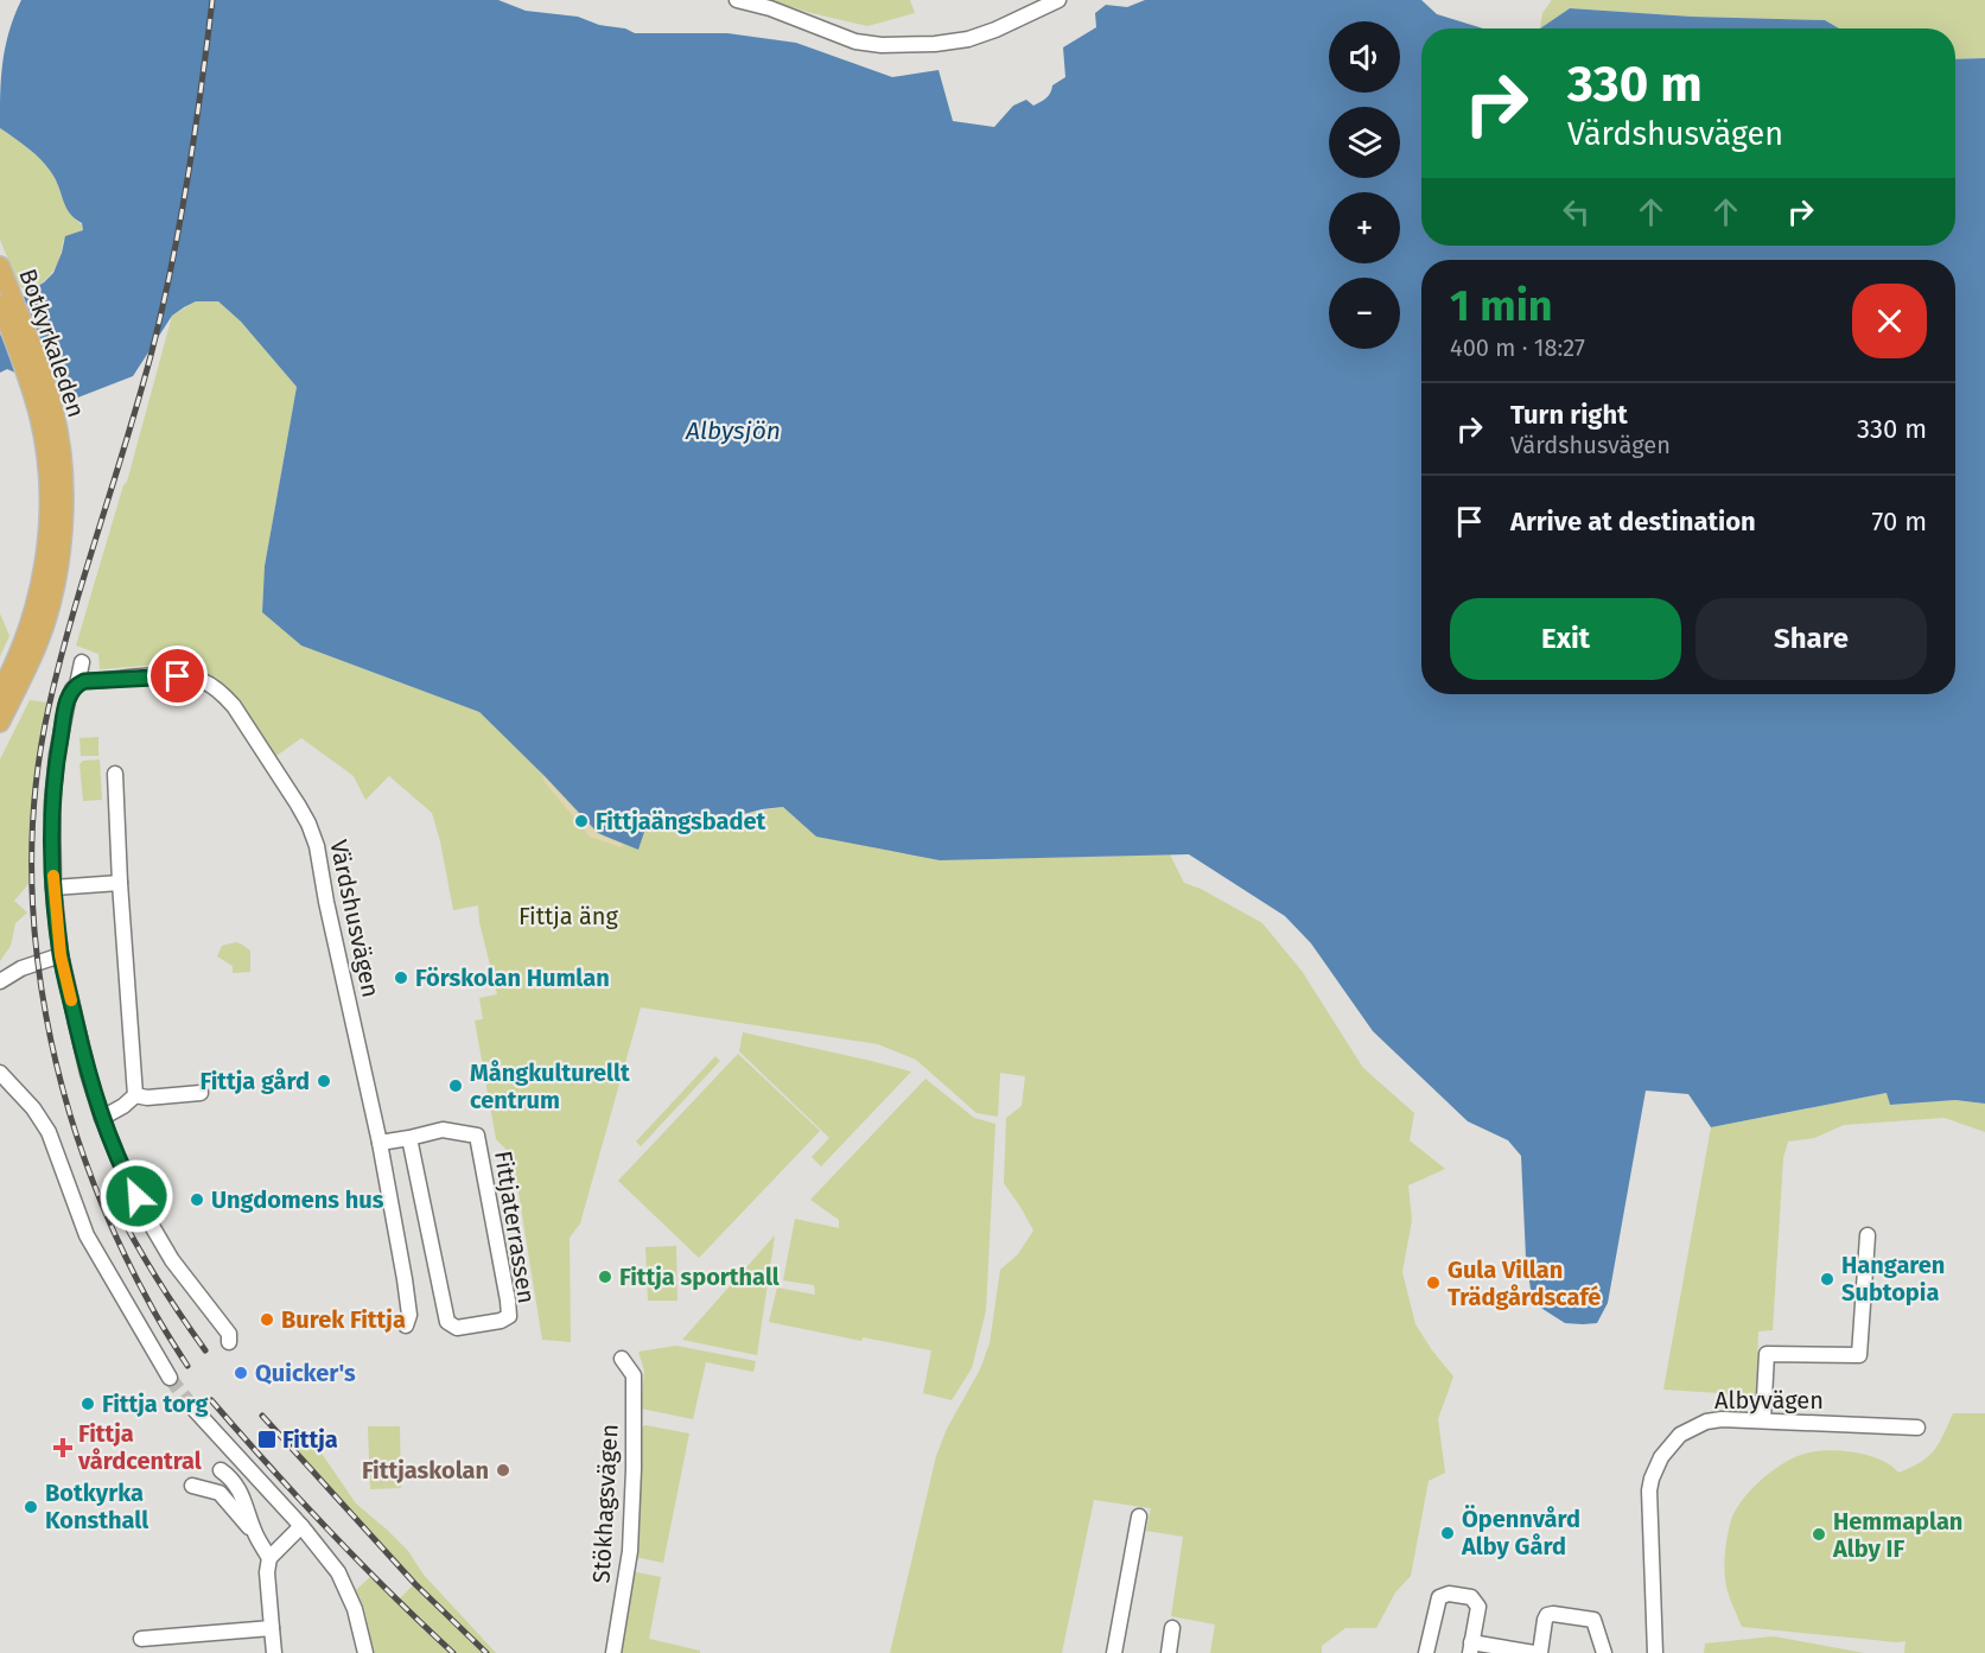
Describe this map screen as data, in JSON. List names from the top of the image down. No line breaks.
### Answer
{"streets":{"main road":["Botkyrkaleden"],"street":["Värdshusvägen","Fittjaterrassen","Albyvägen","Stökhagsvägen"]},"crossings":[["Värdshusvägen","Fittjaterrassen"]],"water":["Albysjön"],"parks":["Fittja äng"],"places":{"other":["Fittjaängsbadet","Förskolan Humlan","Fittja gård","Mångkulturellt centrum","Ungdomens hus","Fittja sporthall","Hangaren Subtopia","Gula Villan Trädgårdscafé","Burek Fittja","Quicker's","Fittja torg","Fittjaskolan","Botkyrka Konsthall","Öpennvård Alby Gård","Hemmaplan Alby IF"],"transit":["Fittja"],"health":["Fittja vårdcentral"]},"page":{"map_buttons":["+","−"],"turn":["330 m","Värdshusvägen"],"heading":["1 min","400 m · 18:27"],"list":[{"name":"Turn right","note":"Värdshusvägen","value":"330 m"},{"name":"Arrive at destination","value":"70 m"}],"buttons":["Exit","Share"]}}
